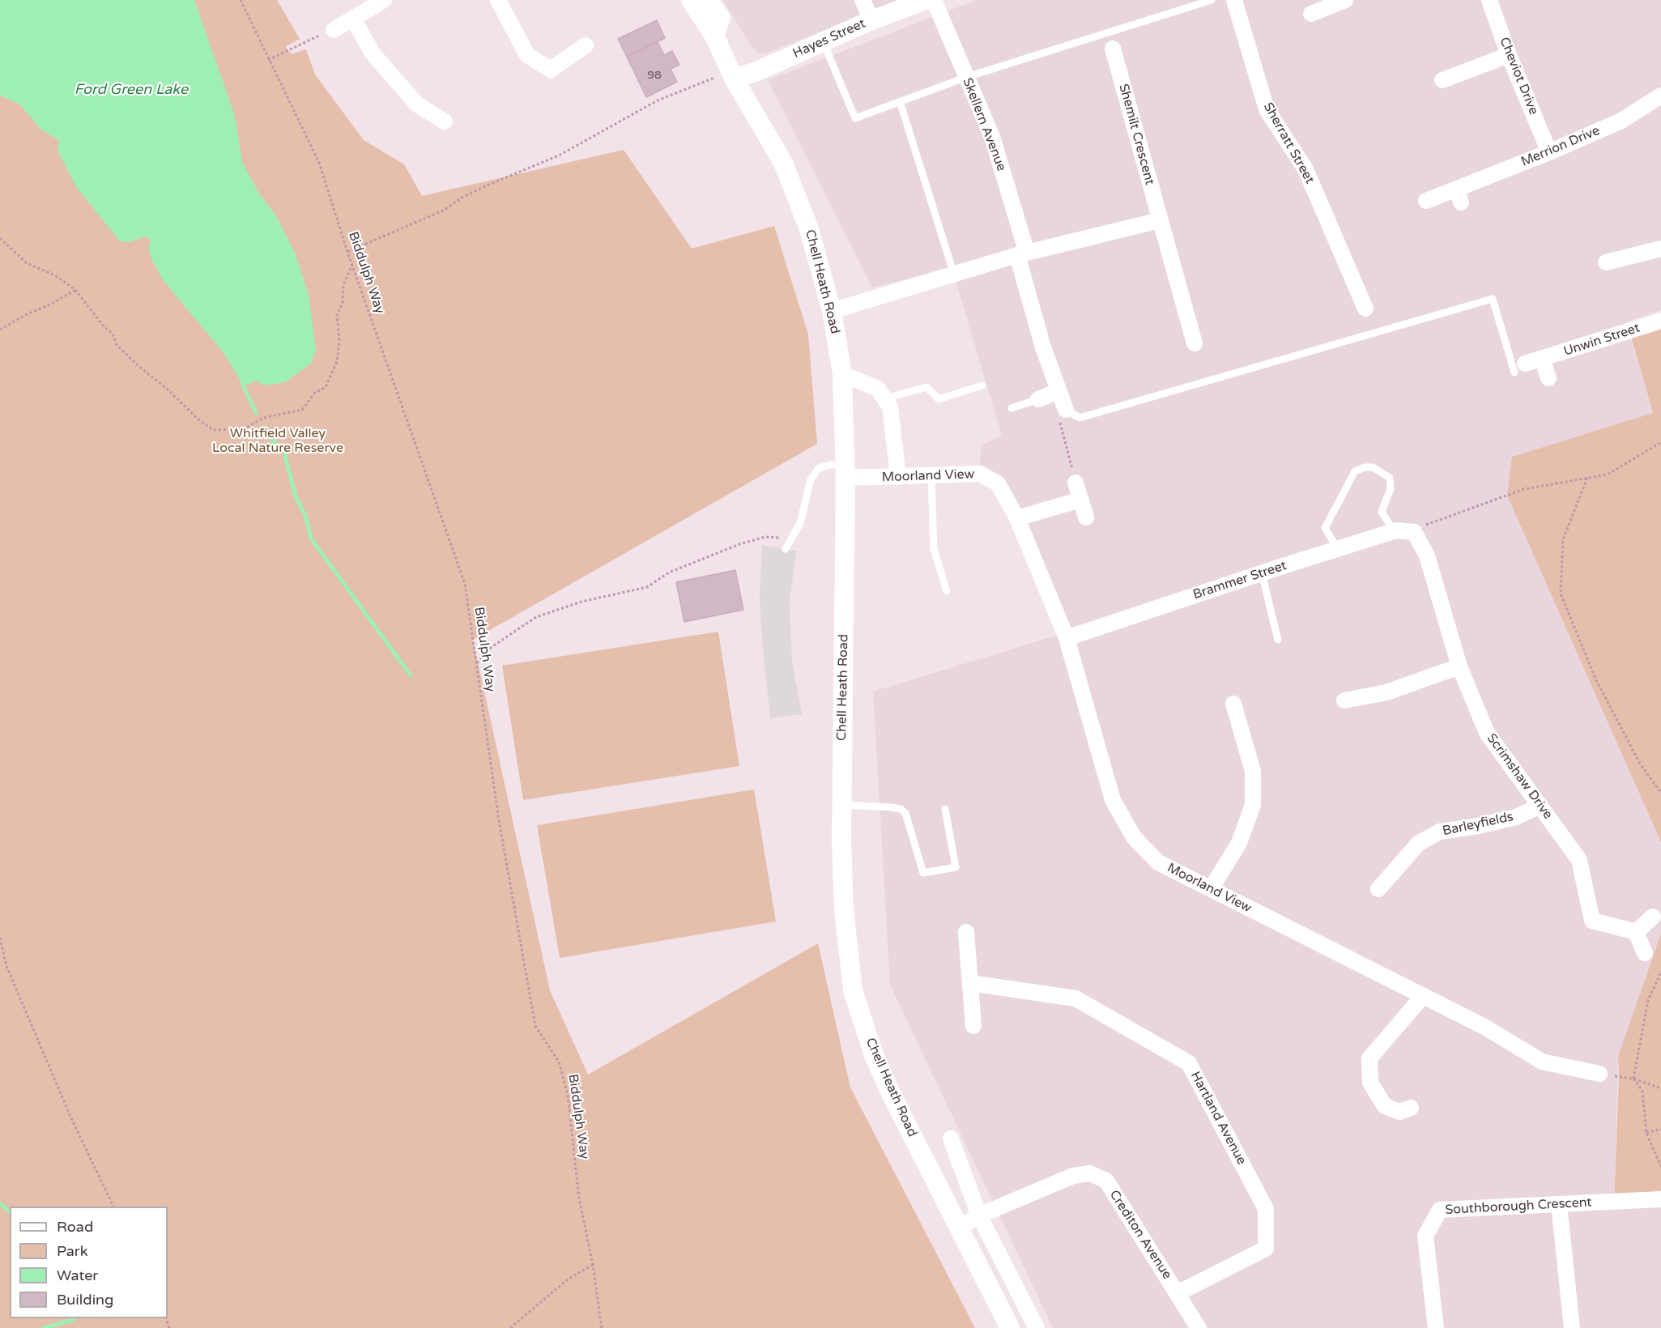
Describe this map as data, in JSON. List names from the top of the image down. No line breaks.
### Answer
{"streets":{"street":["Hayes Street","Cheviot Drive","Skellern Avenue","Shemilt Crescent","Sherratt Street","Merrion Drive","Chell Heath Road","Unwin Street","Moorland View","Brammer Street","Scrimshaw Drive","Barleyfields","Hartland Avenue","Southborough Crescent","Crediton Avenue"],"path":["Biddulph Way"]},"crossings":[["Hayes Street","Chell Heath Road"],["Cheviot Drive","Merrion Drive"],["Chell Heath Road","Moorland View"],["Chell Heath Road","Crediton Avenue"],["Moorland View","Brammer Street"],["Brammer Street","Scrimshaw Drive"],["Scrimshaw Drive","Barleyfields"],["Hartland Avenue","Crediton Avenue"]],"water":["Ford Green Lake"],"parks":["Whitfield Valley Local Nature Reserve"],"house_numbers":["98"],"legend":["Road","Park","Water","Building"]}
